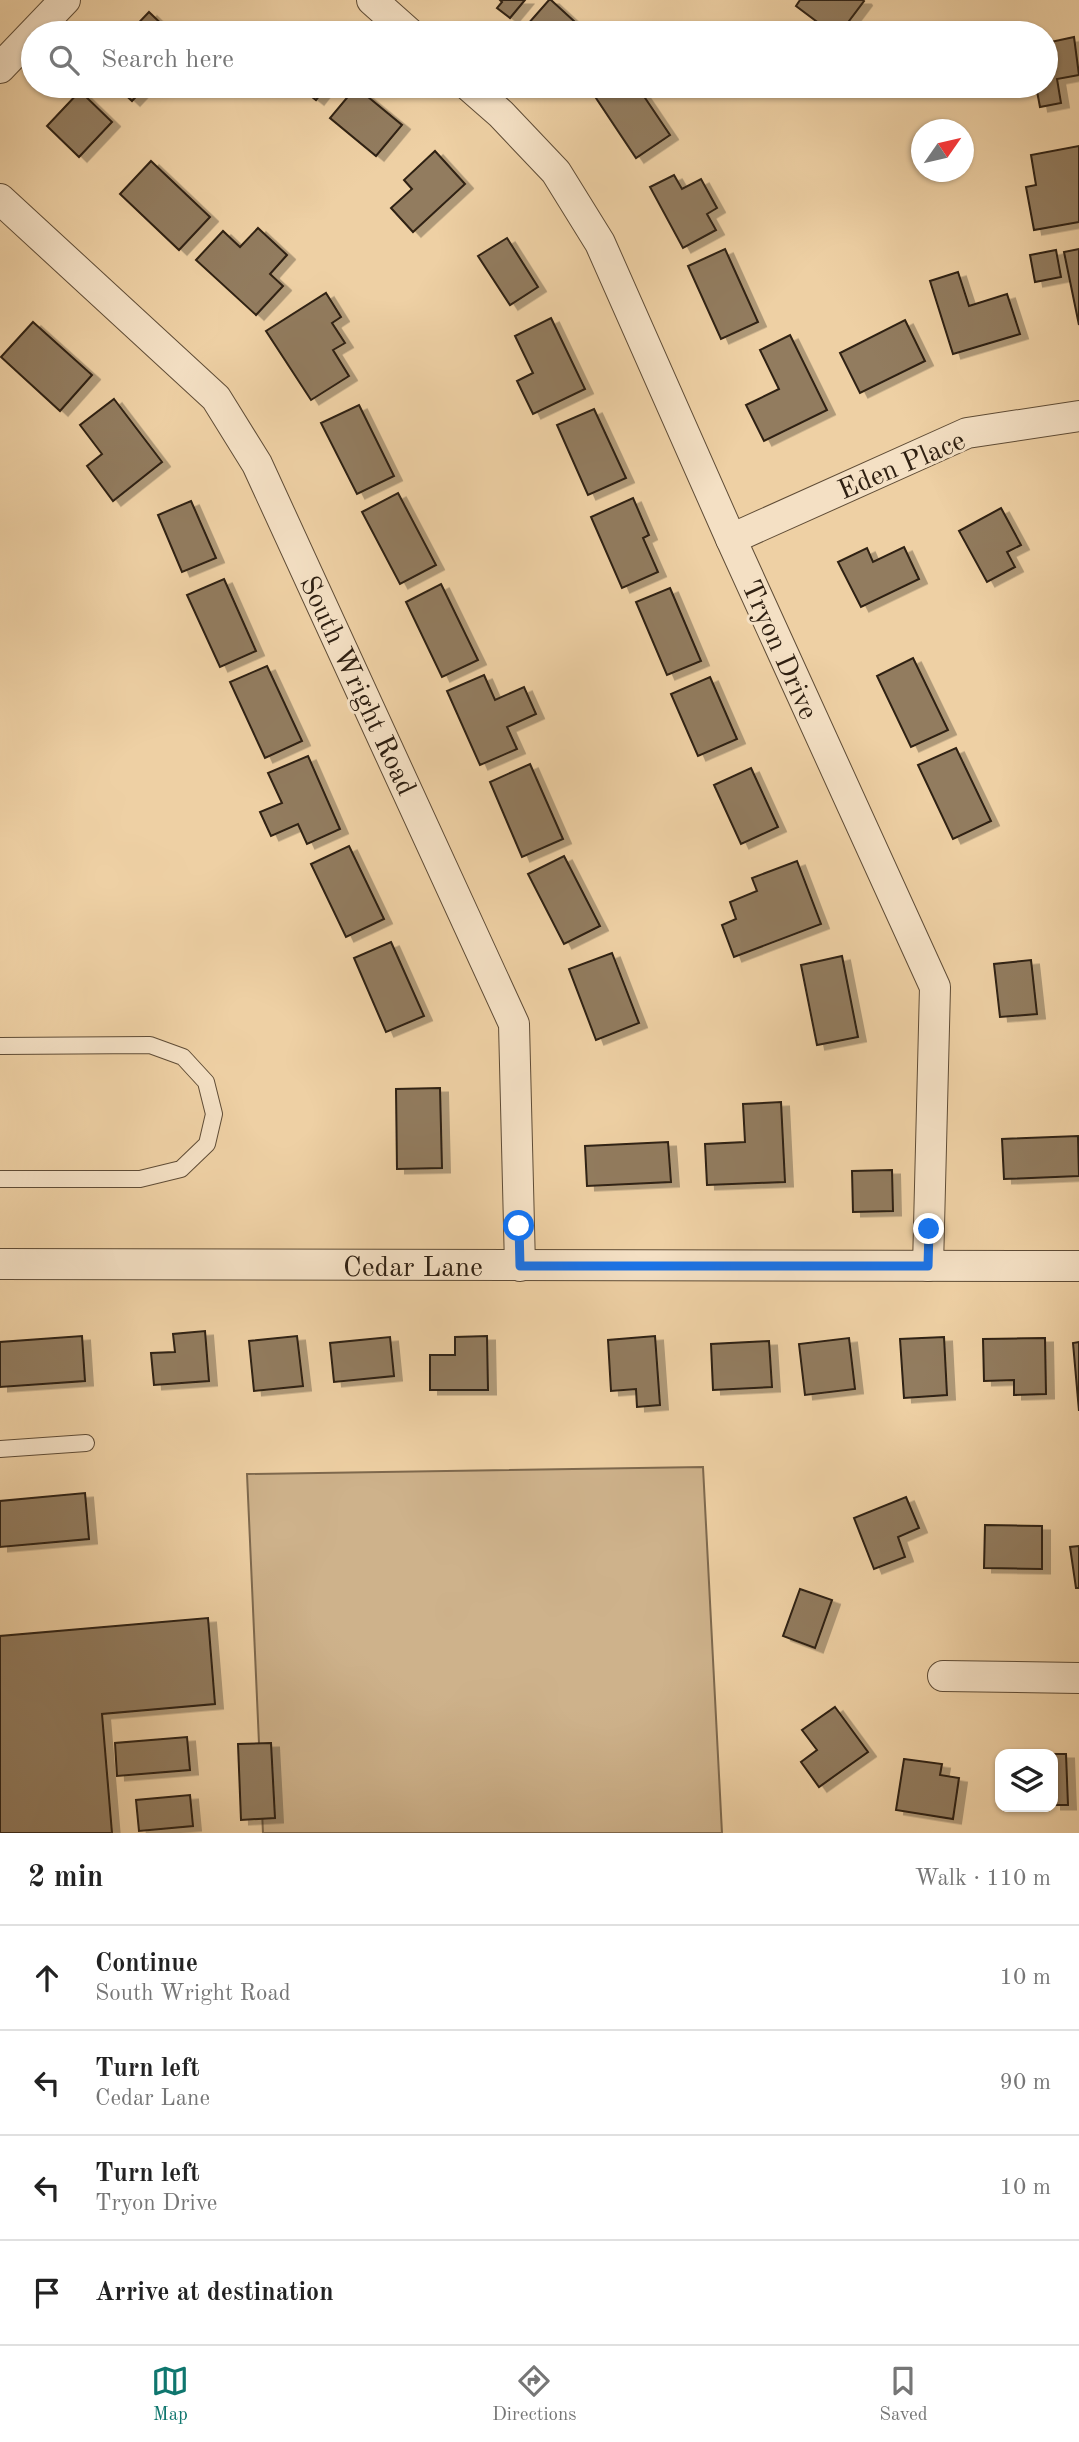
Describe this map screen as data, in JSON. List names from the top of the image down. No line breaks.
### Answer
{"streets":{"street":["Eden Place","Tryon Drive","South Wright Road","Cedar Lane"]},"crossings":[["Eden Place","Tryon Drive"],["Tryon Drive","Cedar Lane"],["South Wright Road","Cedar Lane"]],"north":"top right","page":{"search":"Search here","heading":["2 min","Walk · 110 m"],"list":[["Continue","South Wright Road","10 m"],["Turn left","Cedar Lane","90 m"],["Turn left","Tryon Drive","10 m"],"Arrive at destination"],"nav":["Map","Directions","Saved"]}}
